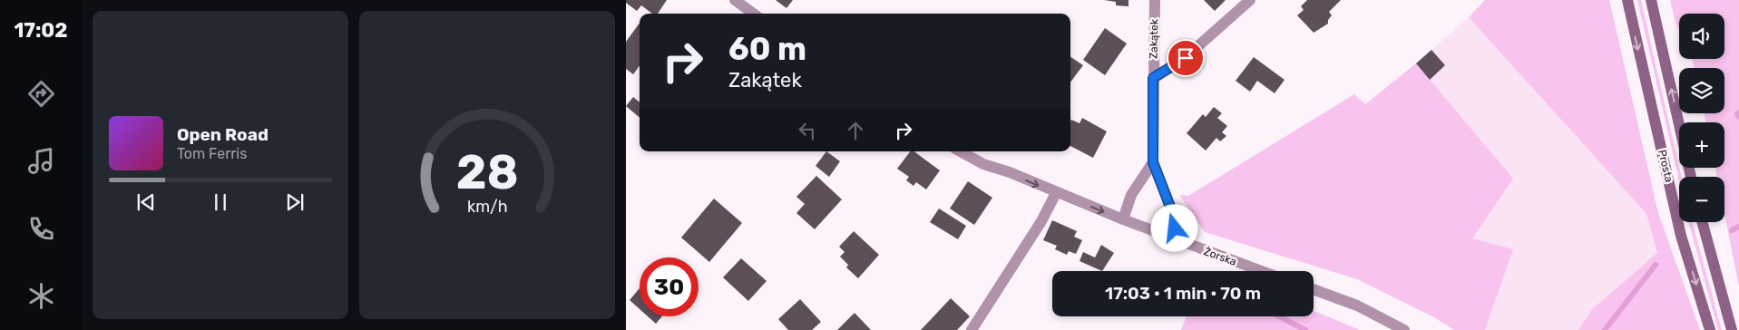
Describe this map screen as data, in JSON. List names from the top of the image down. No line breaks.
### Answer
{"streets":{"main road":["Prosta"],"street":["Zakątek","Żorska"]},"crossings":[["Zakątek","Żorska"]],"one_way":["Żorska"],"page":{"tabs":"17:02","map_buttons":["+","−"],"turn":["60 m","Zakątek"],"song":["Open Road","Tom Ferris"],"limit":"30","trip":"17:03 · 1 min · 70 m","gauge":["28","km/h"]}}
